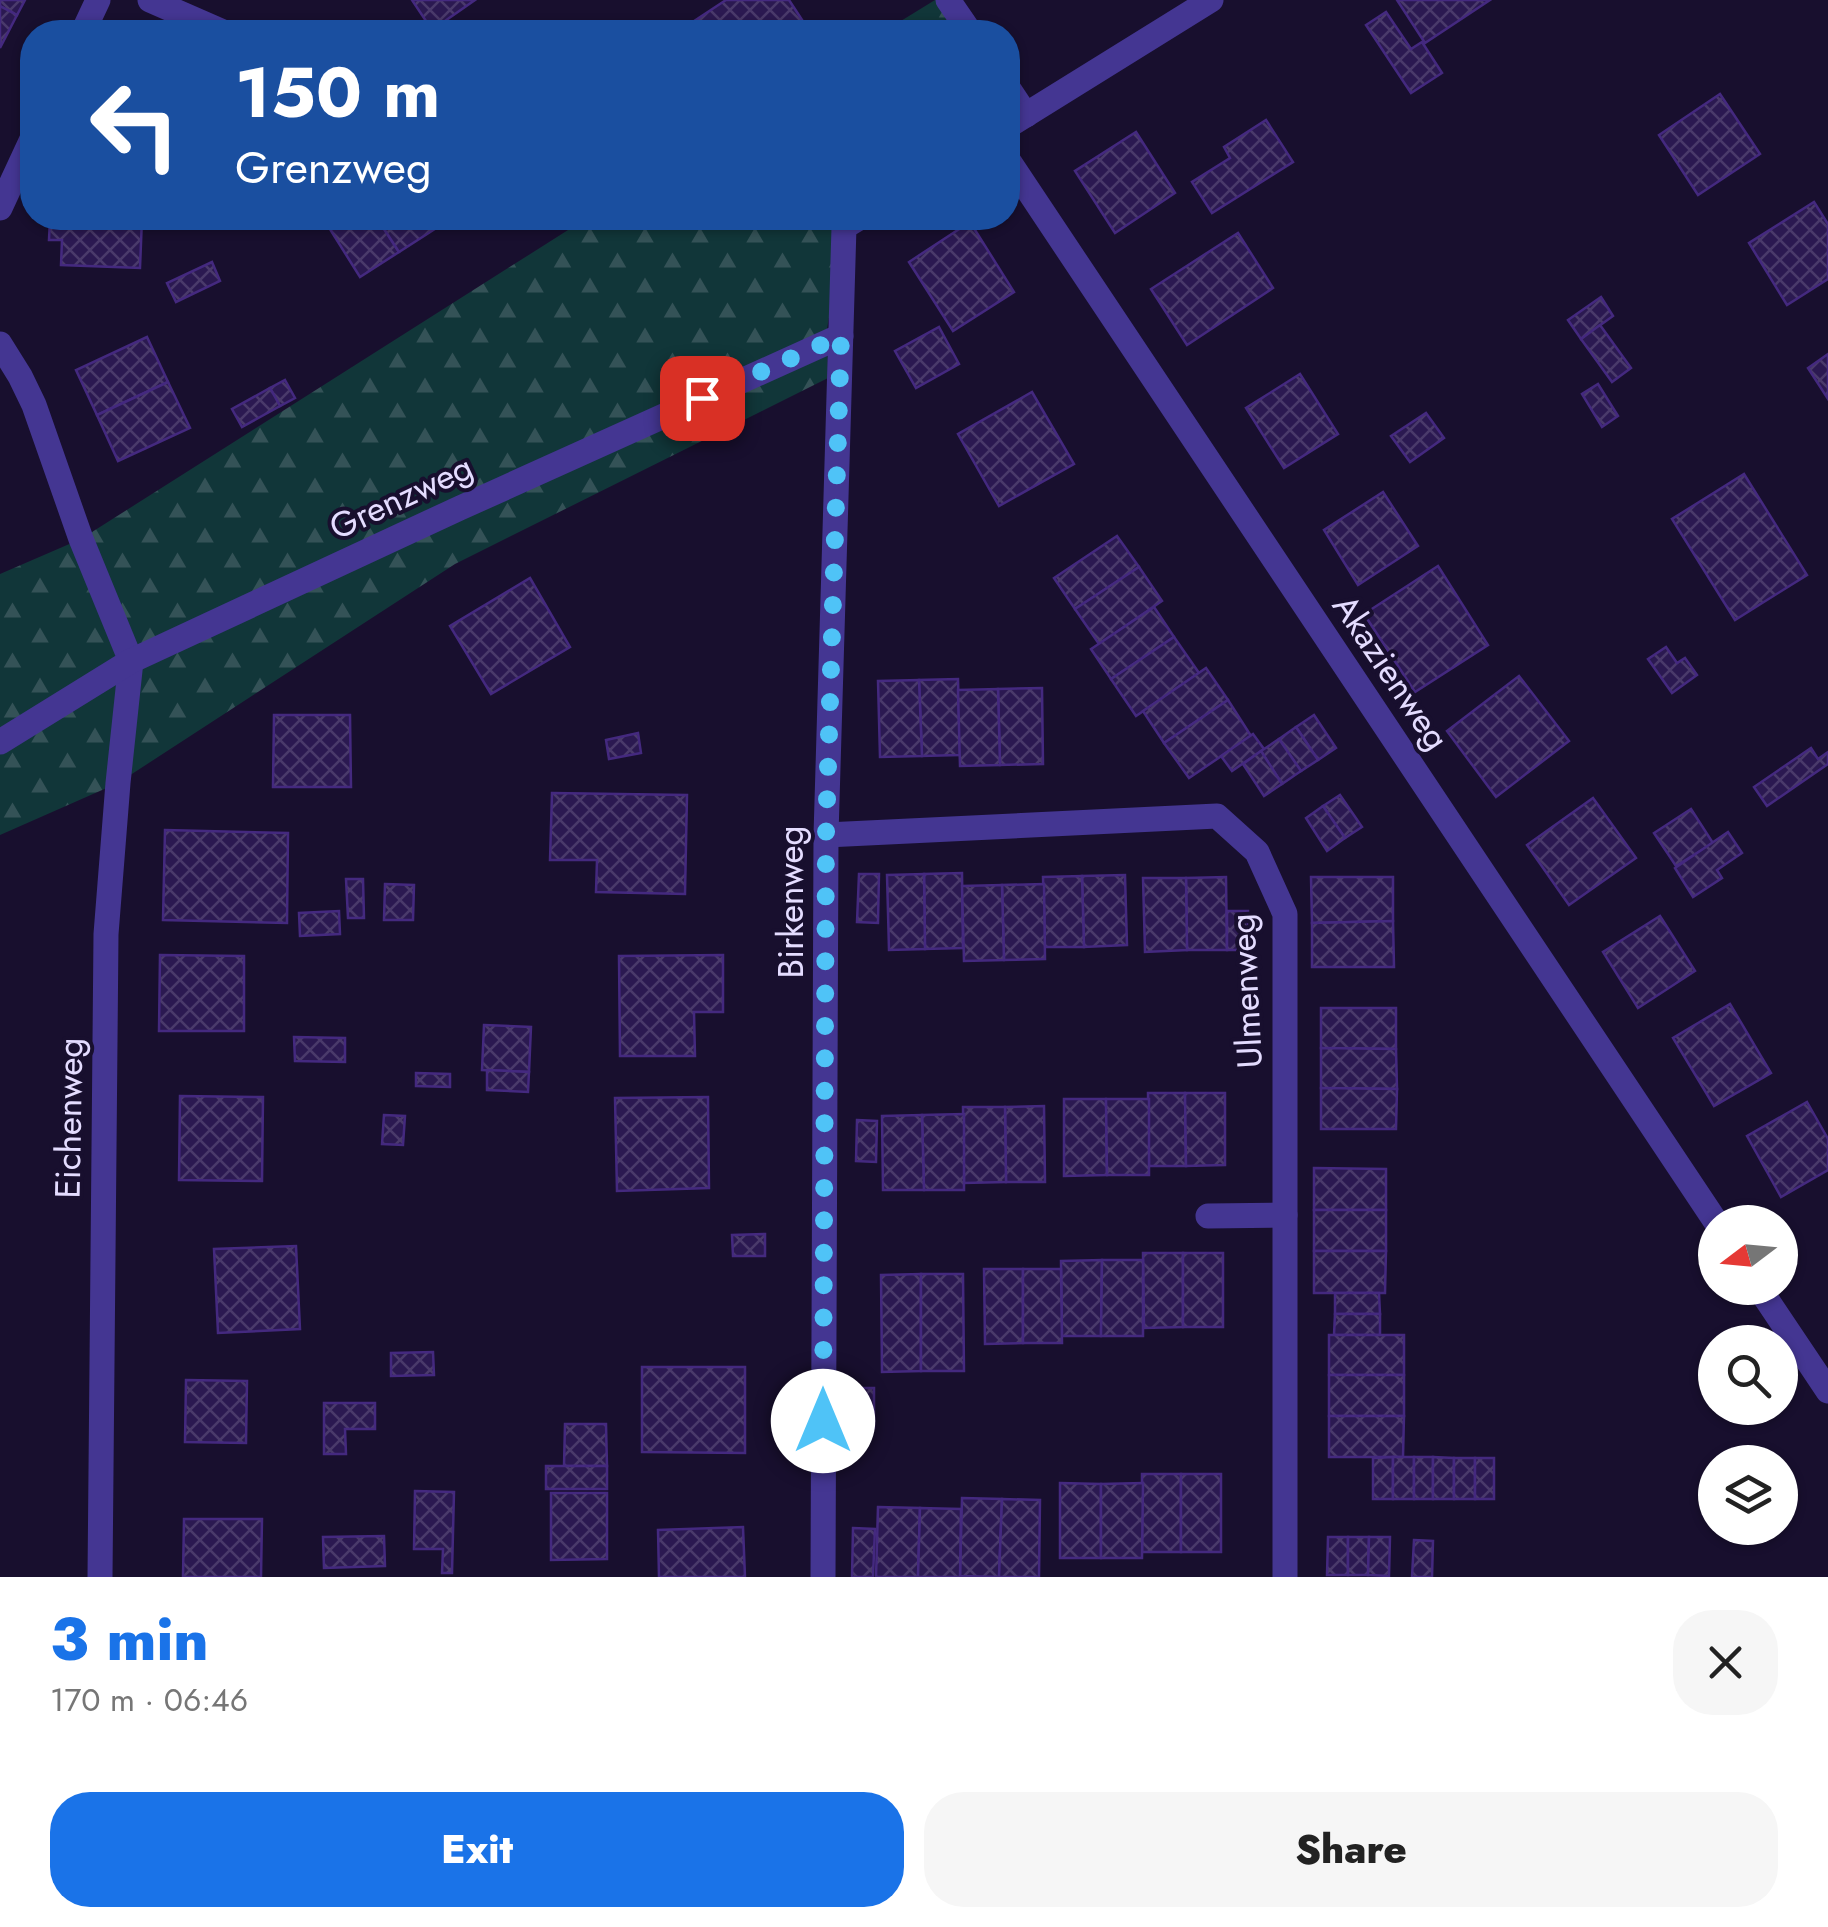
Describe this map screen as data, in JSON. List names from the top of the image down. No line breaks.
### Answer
{"streets":{"street":["Grenzweg","Akazienweg","Birkenweg","Ulmenweg","Eichenweg"]},"crossings":[["Grenzweg","Birkenweg"],["Grenzweg","Eichenweg"],["Birkenweg","Ulmenweg"]],"north":"left","page":{"turn":["150 m","Grenzweg"],"heading":["3 min","170 m · 06:46"],"buttons":["Exit","Share"]}}
